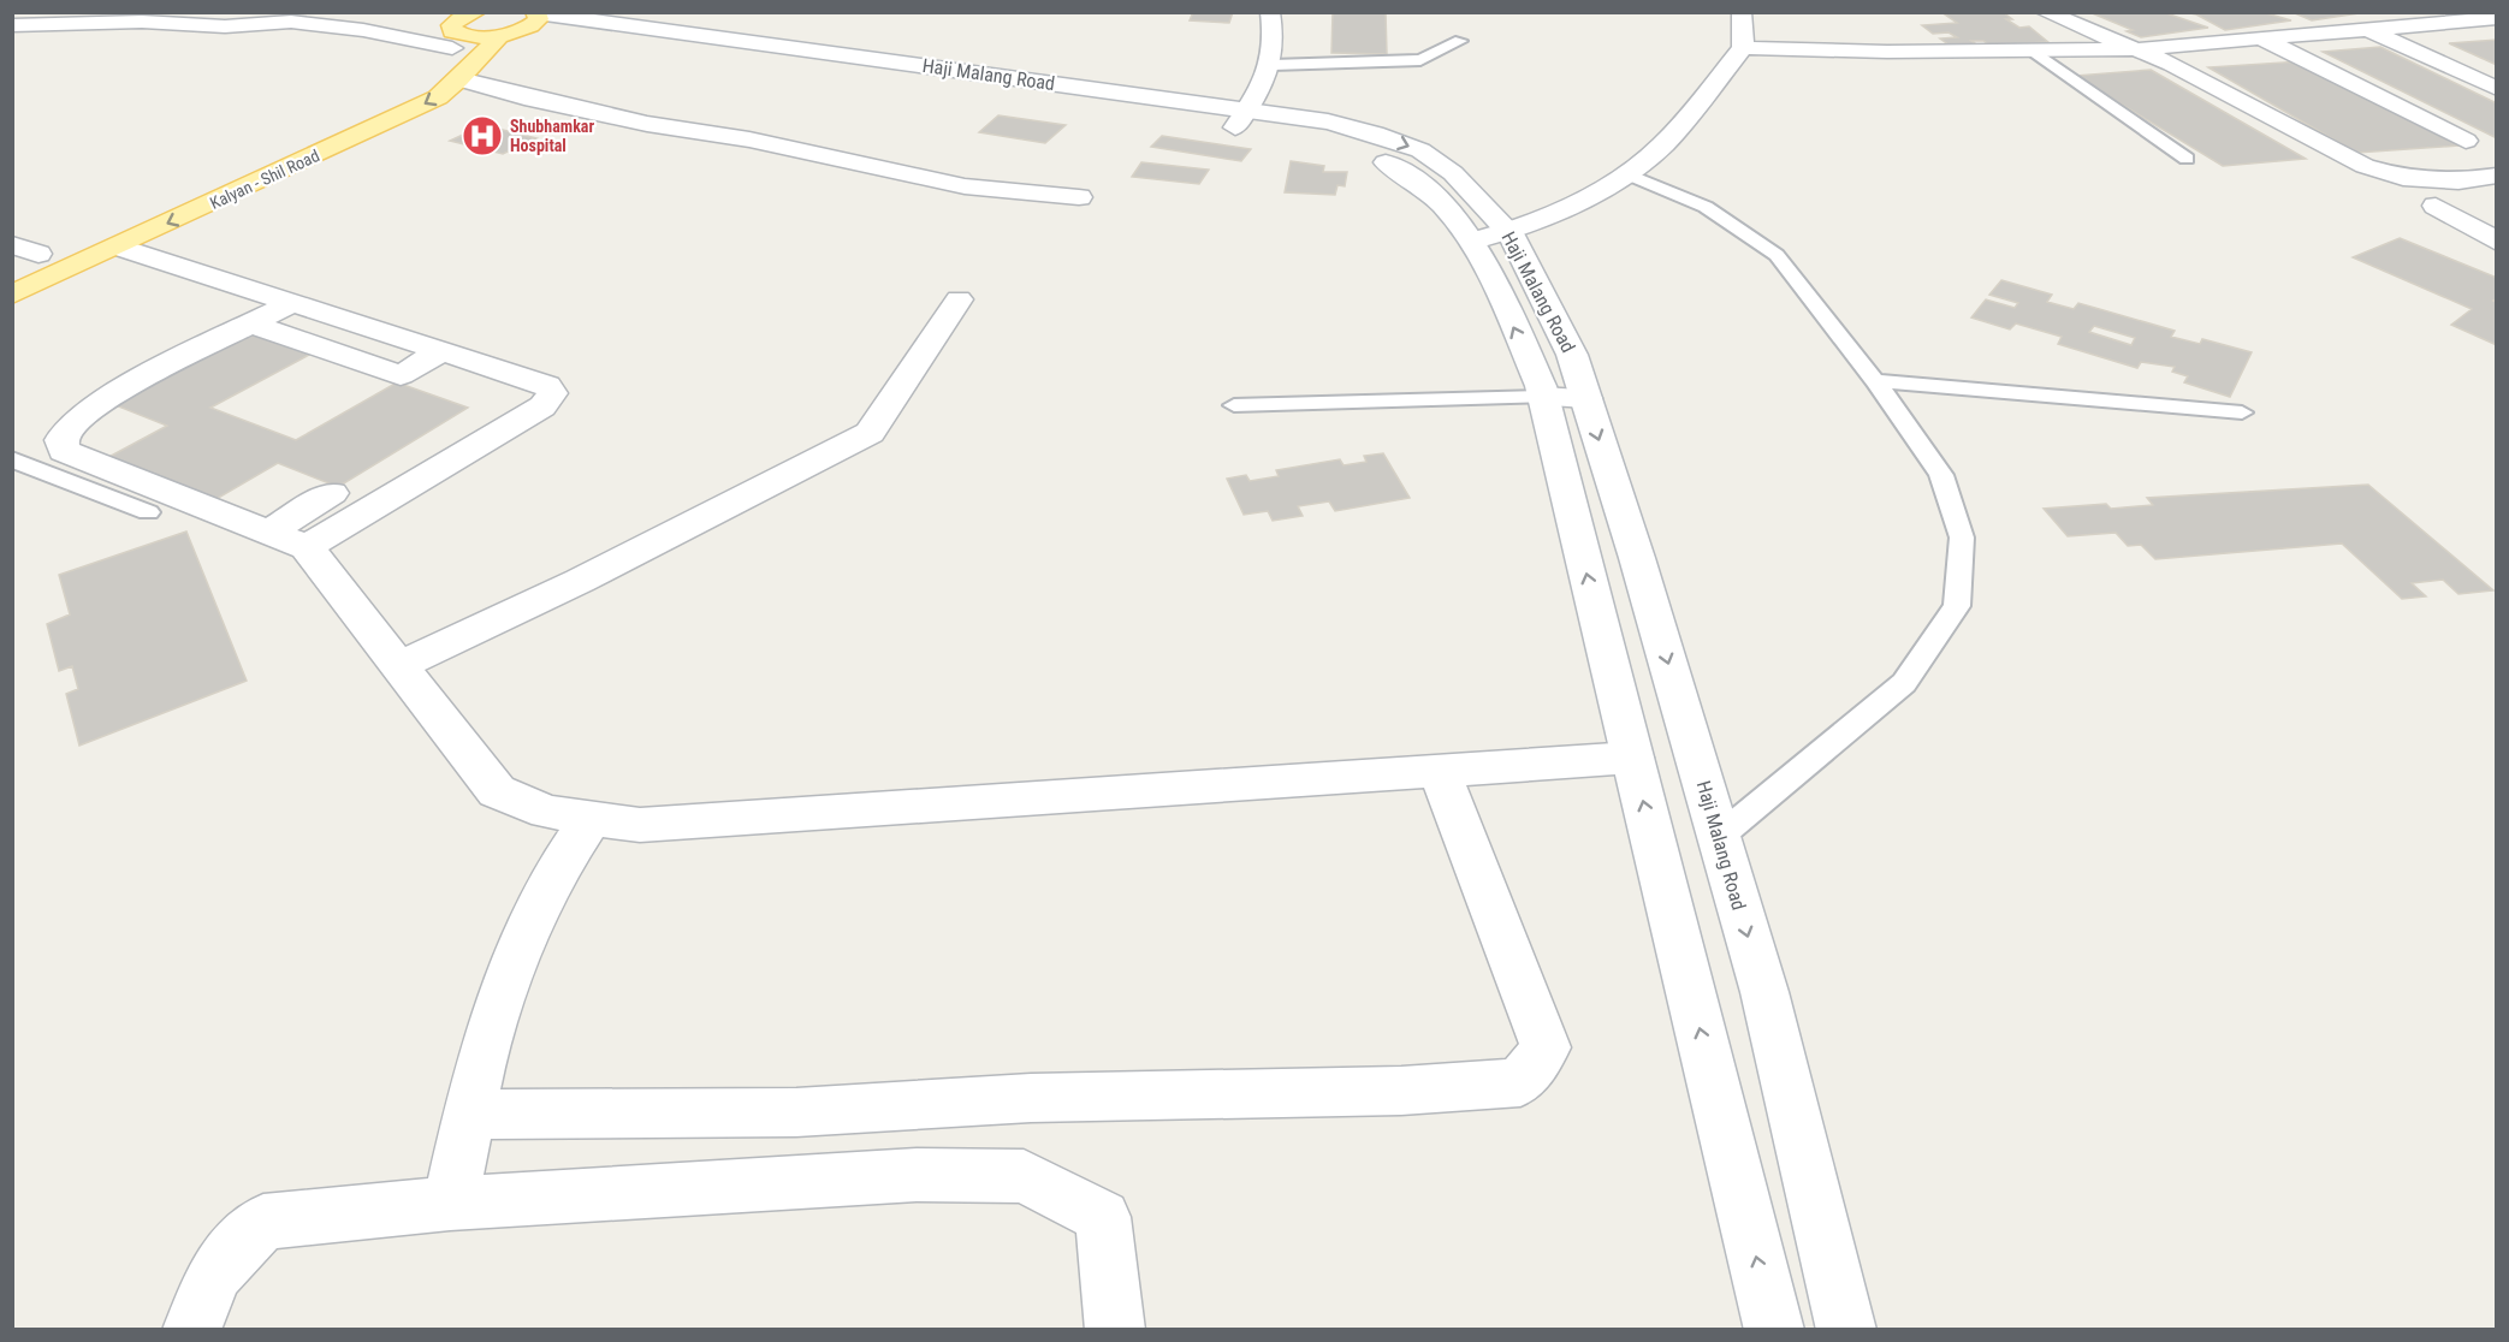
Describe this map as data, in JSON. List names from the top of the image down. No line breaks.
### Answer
{"streets":{"main road":["Kalyan - Shil Road"],"street":["Haji Malang Road"]},"places":{"hospital":["Shubhamkar Hospital"]}}
